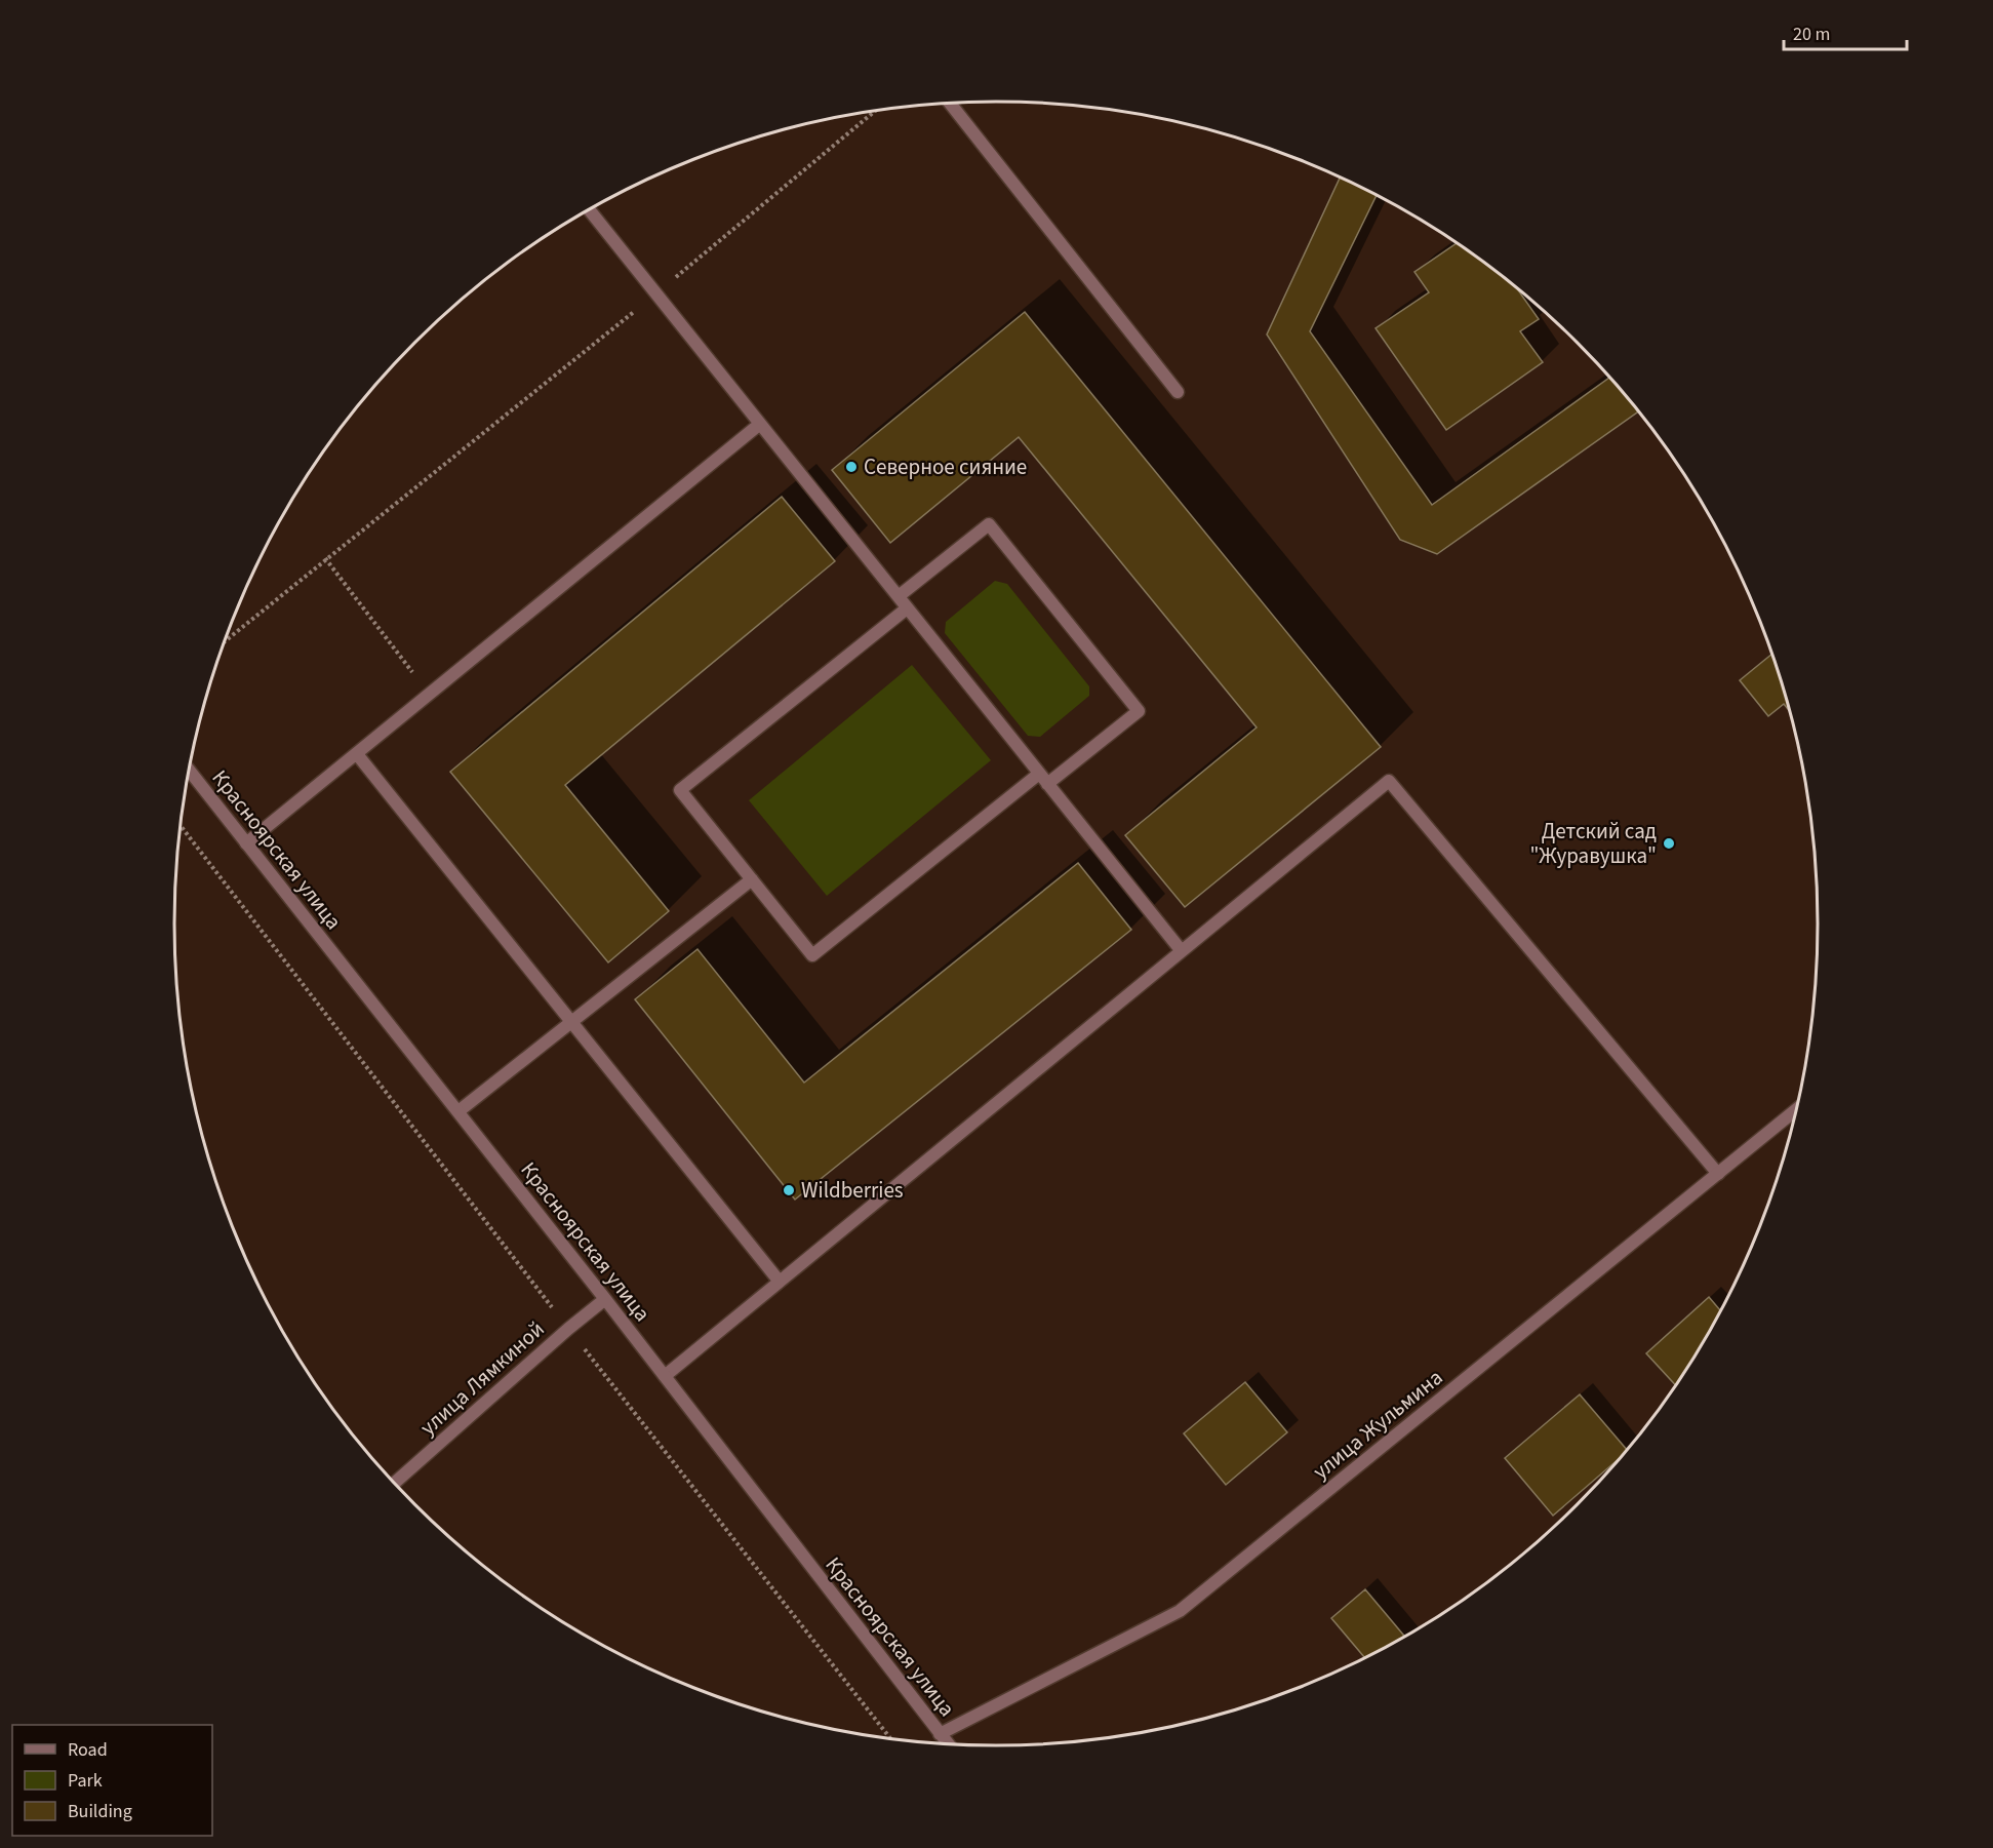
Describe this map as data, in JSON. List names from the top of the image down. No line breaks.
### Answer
{"streets":{"street":["Красноярская улица","улица Лямкиной","улица Жульмина"]},"crossings":[["Красноярская улица","улица Лямкиной"],["Красноярская улица","улица Жульмина"]],"places":["Северное сияние","Детский сад \"Журавушка\"","Wildberries"],"legend":["Road","Park","Building"],"scale_bar":"20 m"}
